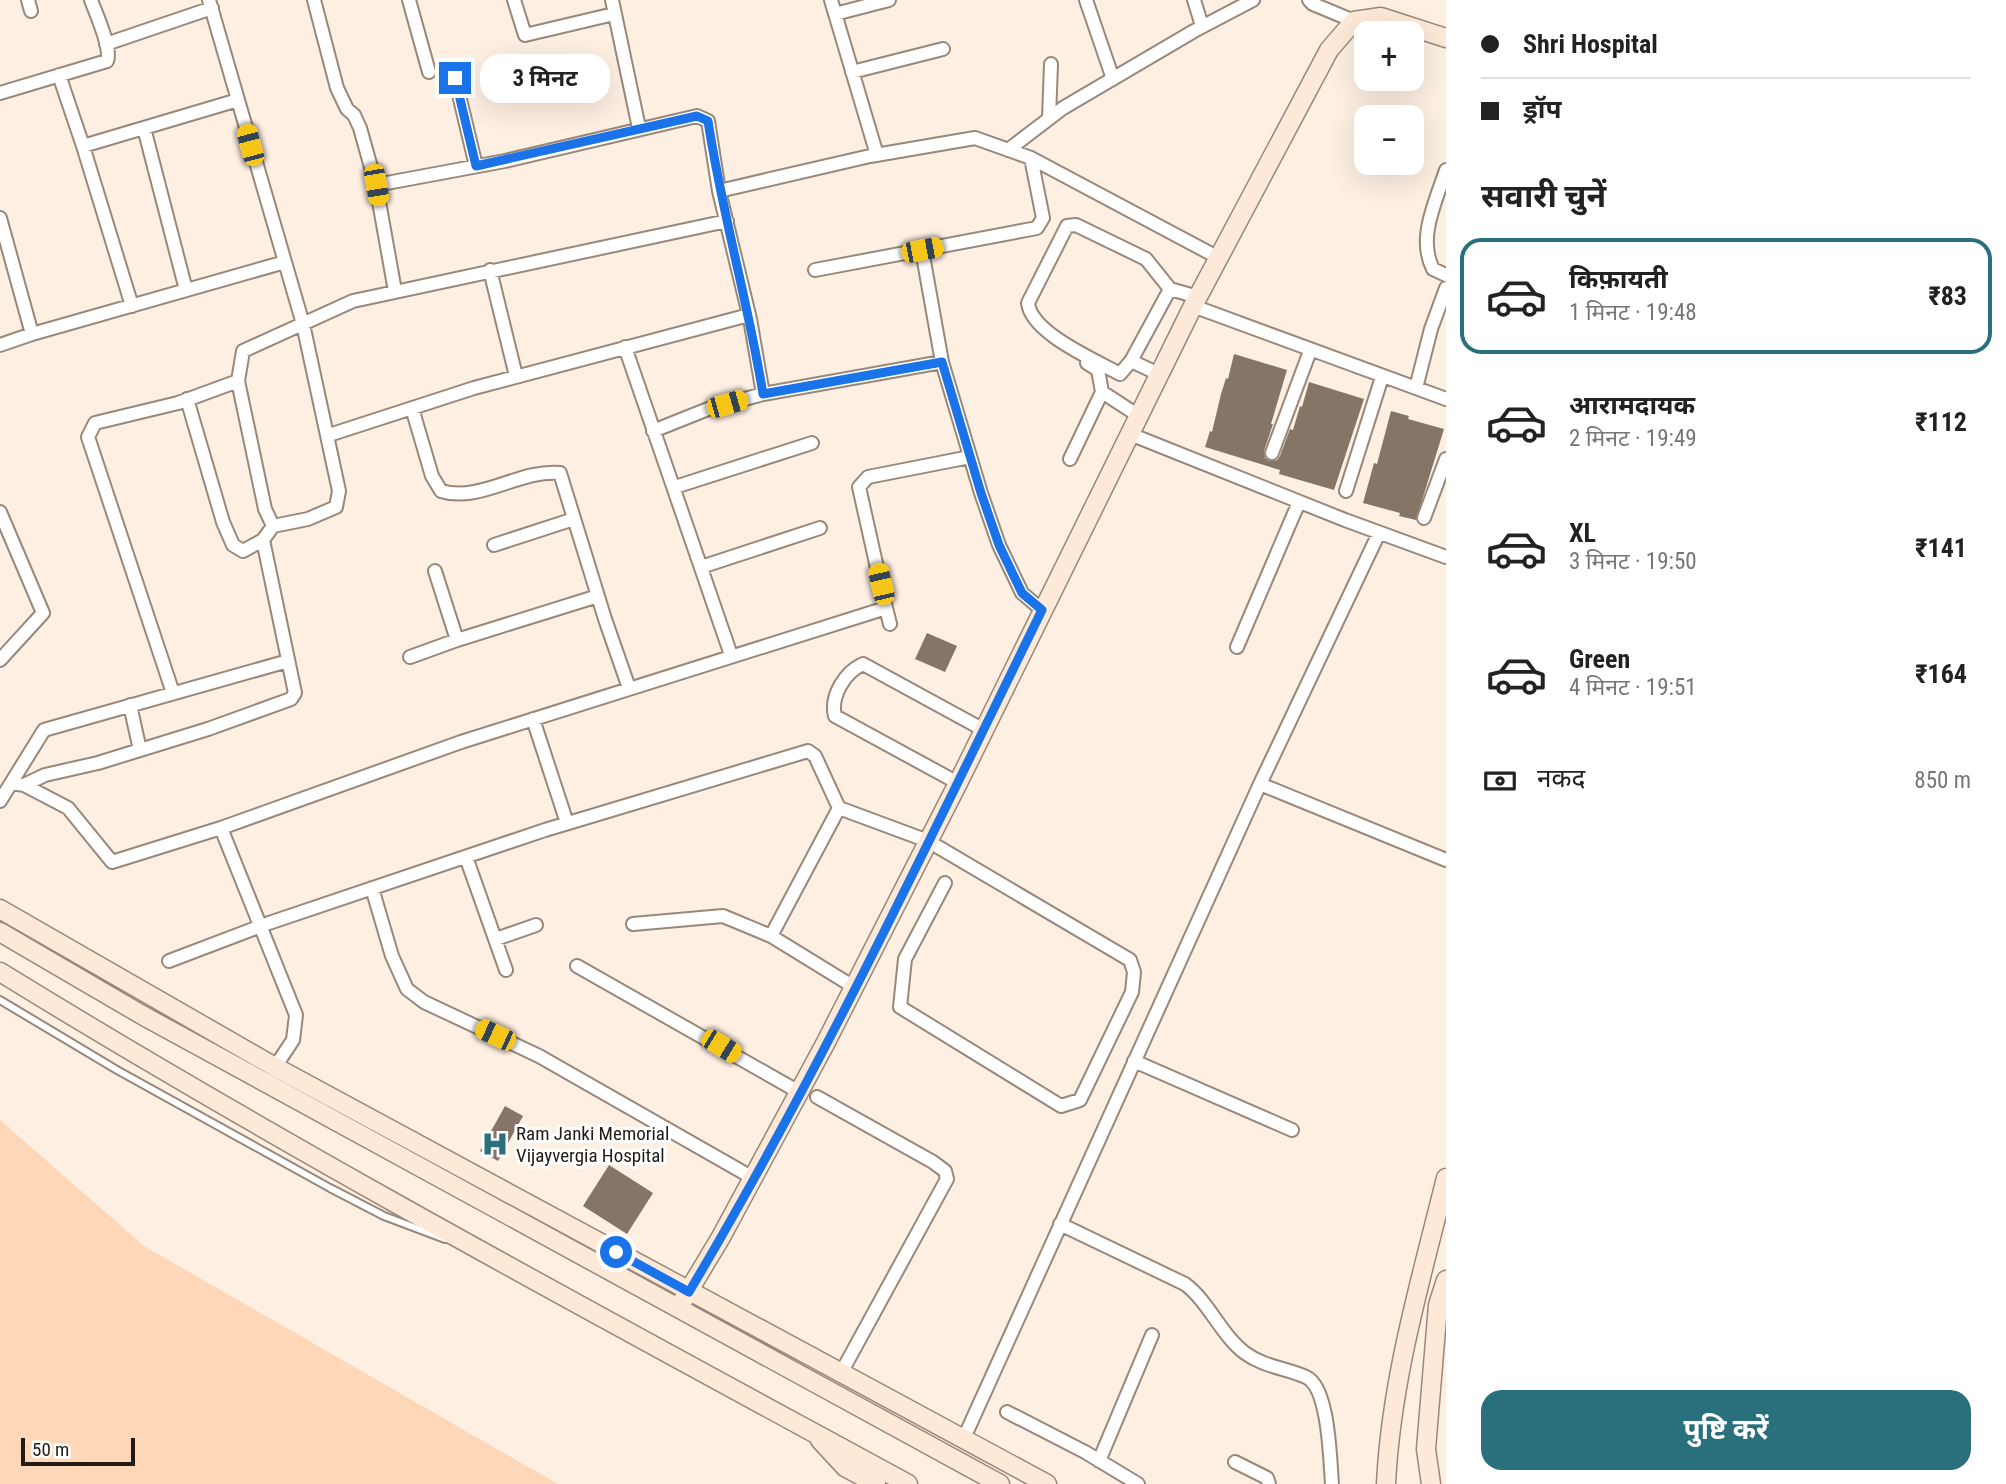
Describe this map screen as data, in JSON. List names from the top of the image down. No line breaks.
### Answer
{"places":{"hospital":["Ram Janki Memorial Vijayvergia Hospital"]},"scale_bar":"50 m","page":{"banner":["Shri Hospital","ड्रॉप"],"map_buttons":["+","−"],"bubble":"3 मिनट","heading":"सवारी चुनें","list":[{"name":"किफ़ायती","note":"1 मिनट · 19:48","value":"₹83"},{"name":"आरामदायक","note":"2 मिनट · 19:49","value":"₹112"},{"name":"XL","note":"3 मिनट · 19:50","value":"₹141"},{"name":"Green","note":"4 मिनट · 19:51","value":"₹164"}],"pay":["नकद","850 m"],"buttons":"पुष्टि करें","scale":"50 m"}}
